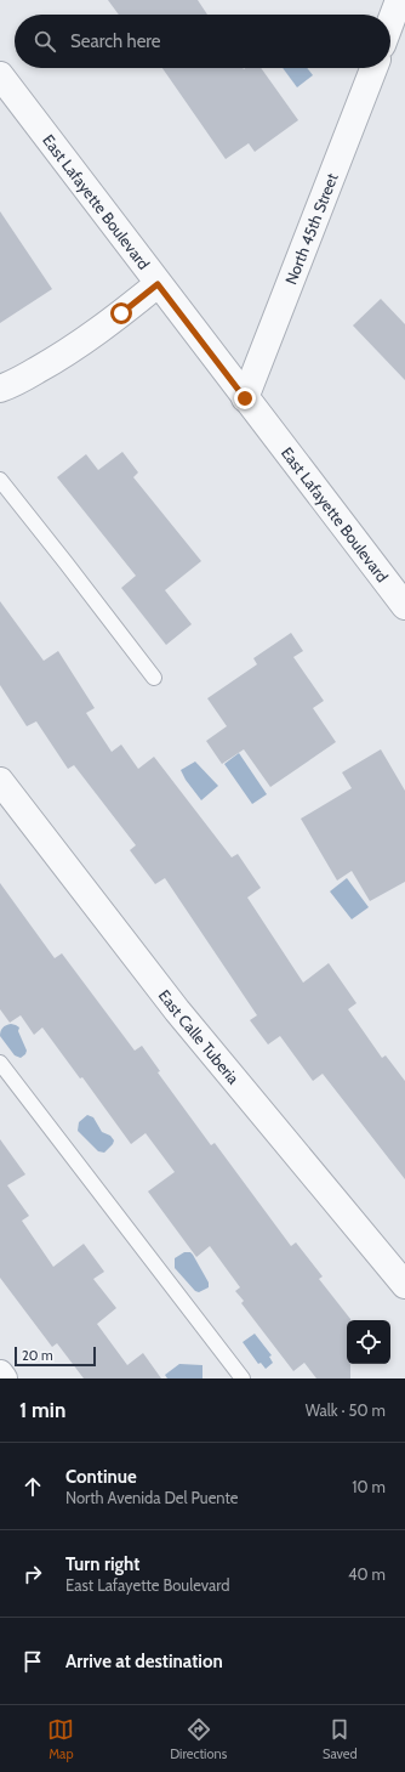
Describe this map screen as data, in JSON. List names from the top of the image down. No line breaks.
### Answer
{"streets":{"street":["East Lafayette Boulevard","North 45th Street","East Calle Tuberia"]},"crossings":[["East Lafayette Boulevard","North 45th Street"]],"scale_bar":"20 m","page":{"search":"Search here","scale":"20 m","heading":["1 min","Walk · 50 m"],"list":[["Continue","North Avenida Del Puente","10 m"],["Turn right","East Lafayette Boulevard","40 m"],"Arrive at destination"],"nav":["Map","Directions","Saved"]}}
